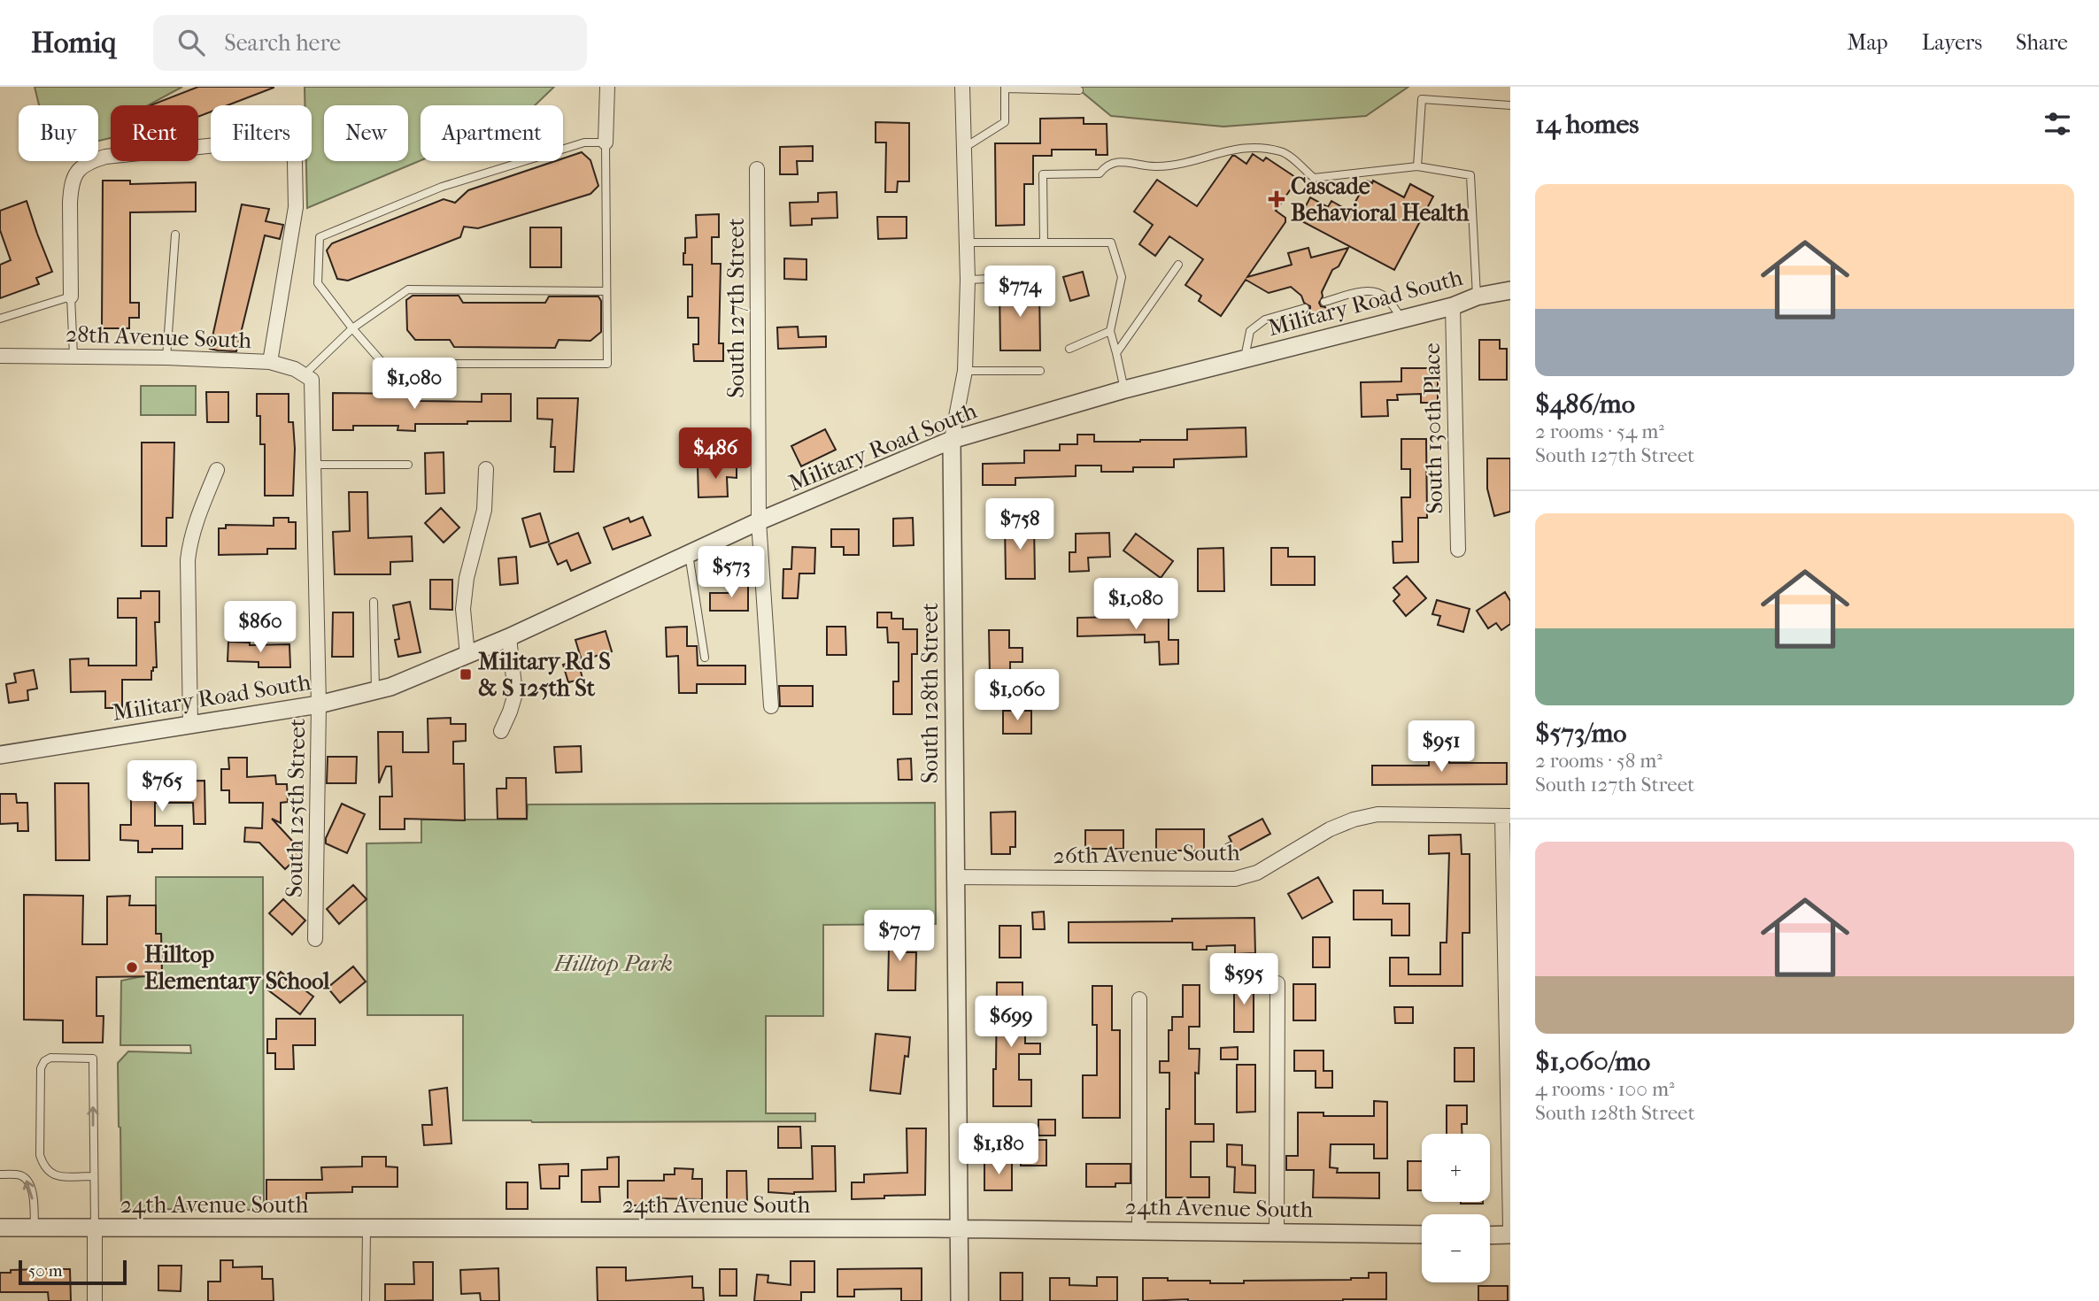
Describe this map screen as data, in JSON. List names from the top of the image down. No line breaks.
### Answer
{"streets":{"street":["Military Road South","South 127th Street","28th Avenue South","South 130th Place","South 128th Street","South 125th Street","26th Avenue South","24th Avenue South"]},"crossings":[["Military Road South","South 127th Street"],["Military Road South","South 130th Place"],["Military Road South","South 128th Street"],["Military Road South","South 125th Street"],["28th Avenue South","South 125th Street"],["South 128th Street","26th Avenue South"],["South 128th Street","24th Avenue South"]],"parks":["Hilltop Park"],"places":{"health":["Cascade Behavioral Health"],"transit":["Military Rd S & S 125th St"],"other":["Hilltop Elementary School"]},"scale_bar":"50 m","page":{"header":"Homiq","search":"Search here","nav":["Map","Layers","Share"],"heading":"14 homes","chip":["Buy","Rent","Filters","New","Apartment"],"list":[{"name":"$486/mo","note":"2 rooms · 54 m² · South 127th Street"},{"name":"$573/mo","note":"2 rooms · 58 m² · South 127th Street"},{"name":"$1,060/mo","note":"4 rooms · 100 m² · South 128th Street"}],"price":["$774","$1,080","$486","$758","$573","$1,080","$860","$1,060","$951","$765","$707","$595","$699","$1,180"],"map_buttons":["+","−"],"scale":"50 m"}}
